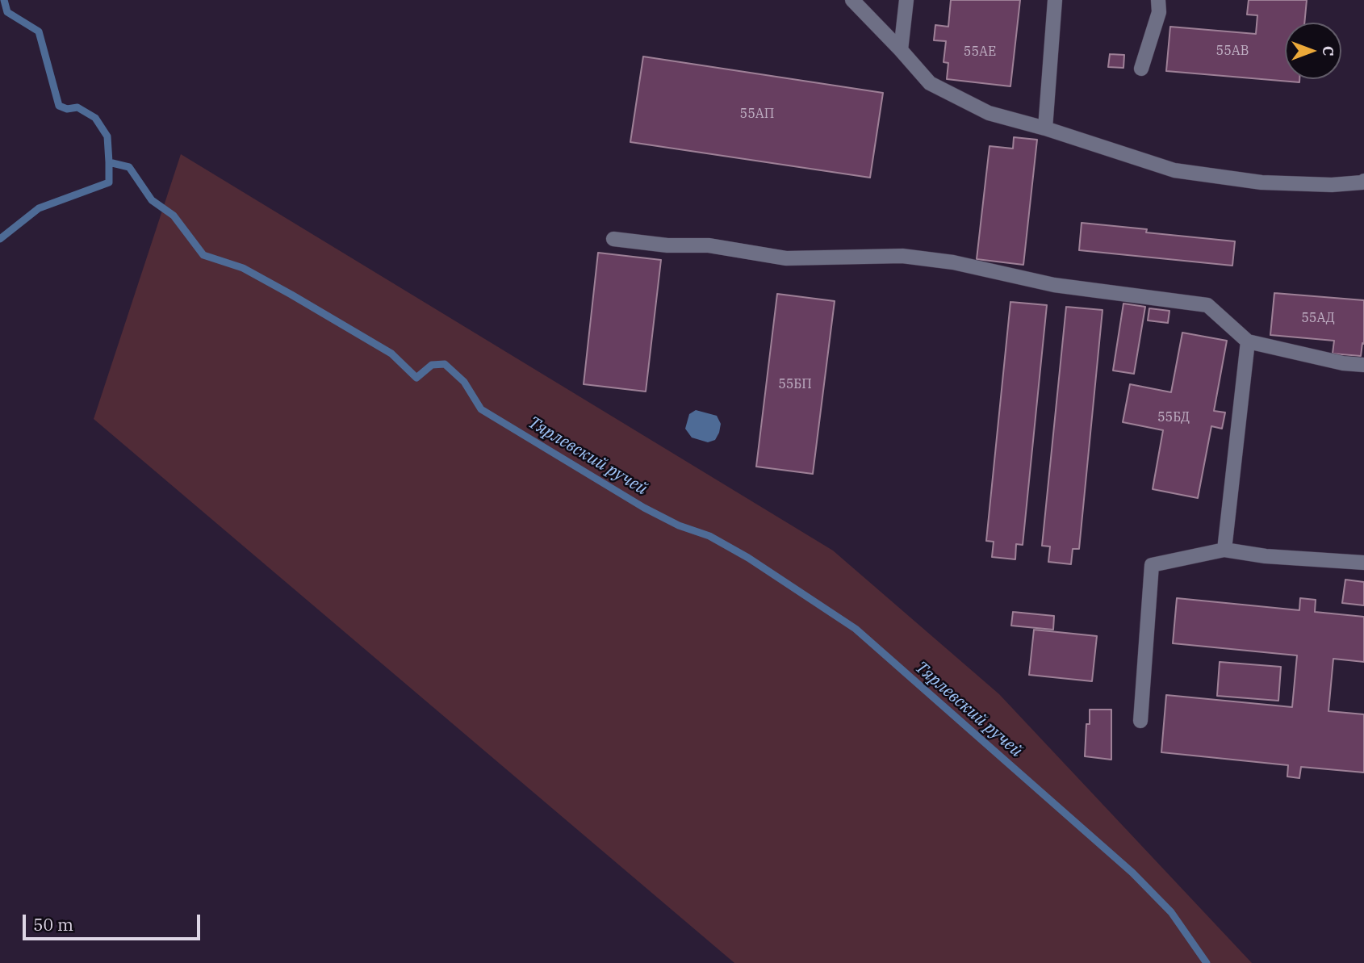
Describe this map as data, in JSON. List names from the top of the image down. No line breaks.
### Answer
{"water":["Тярлевский ручей"],"house_numbers":["55АВ","55АЕ","55АП","55АД","55БП","55БД"],"scale_bar":"50 m","north":"right"}
